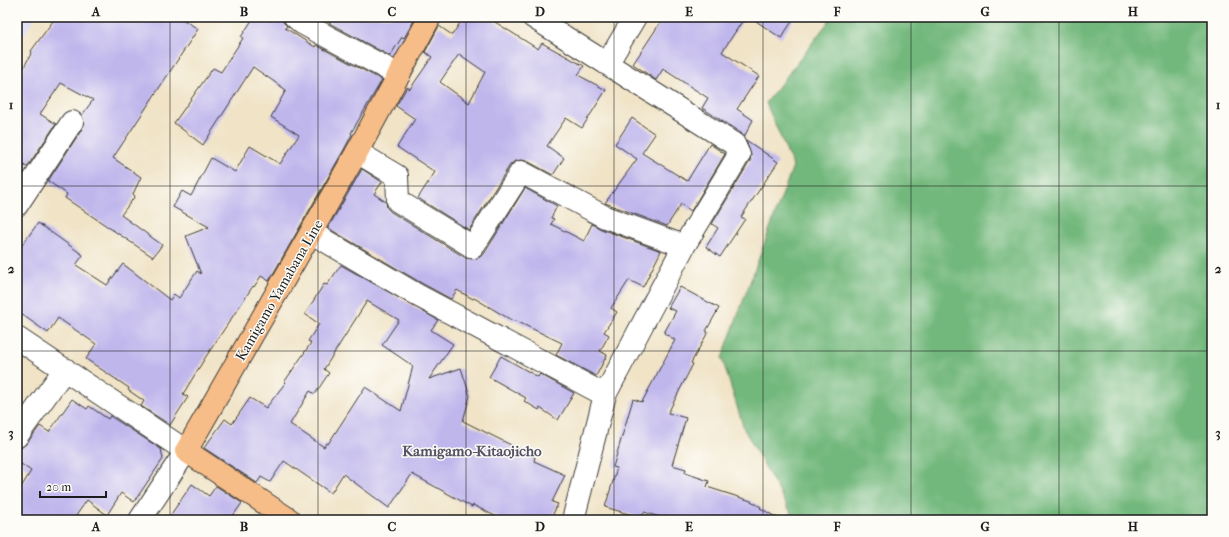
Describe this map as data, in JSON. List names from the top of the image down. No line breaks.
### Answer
{"streets":{"main road":["Kamigamo Yamabana Line"]},"districts":["Kamigamo-Kitaojicho"],"scale_bar":"20 m","grid":{"columns":["A","B","C","D","E","F","G","H"],"rows":["1","2","3"]}}
